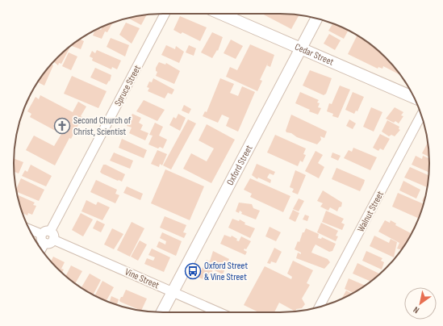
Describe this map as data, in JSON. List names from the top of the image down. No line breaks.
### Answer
{"streets":{"street":["Cedar Street","Spruce Street","Oxford Street","Walnut Street","Vine Street"]},"crossings":[["Cedar Street","Oxford Street"],["Spruce Street","Vine Street"],["Oxford Street","Vine Street"]],"places":{"church":["Second Church of Christ, Scientist"],"bus stop":["Oxford Street & Vine Street"]},"north":"bottom left"}
